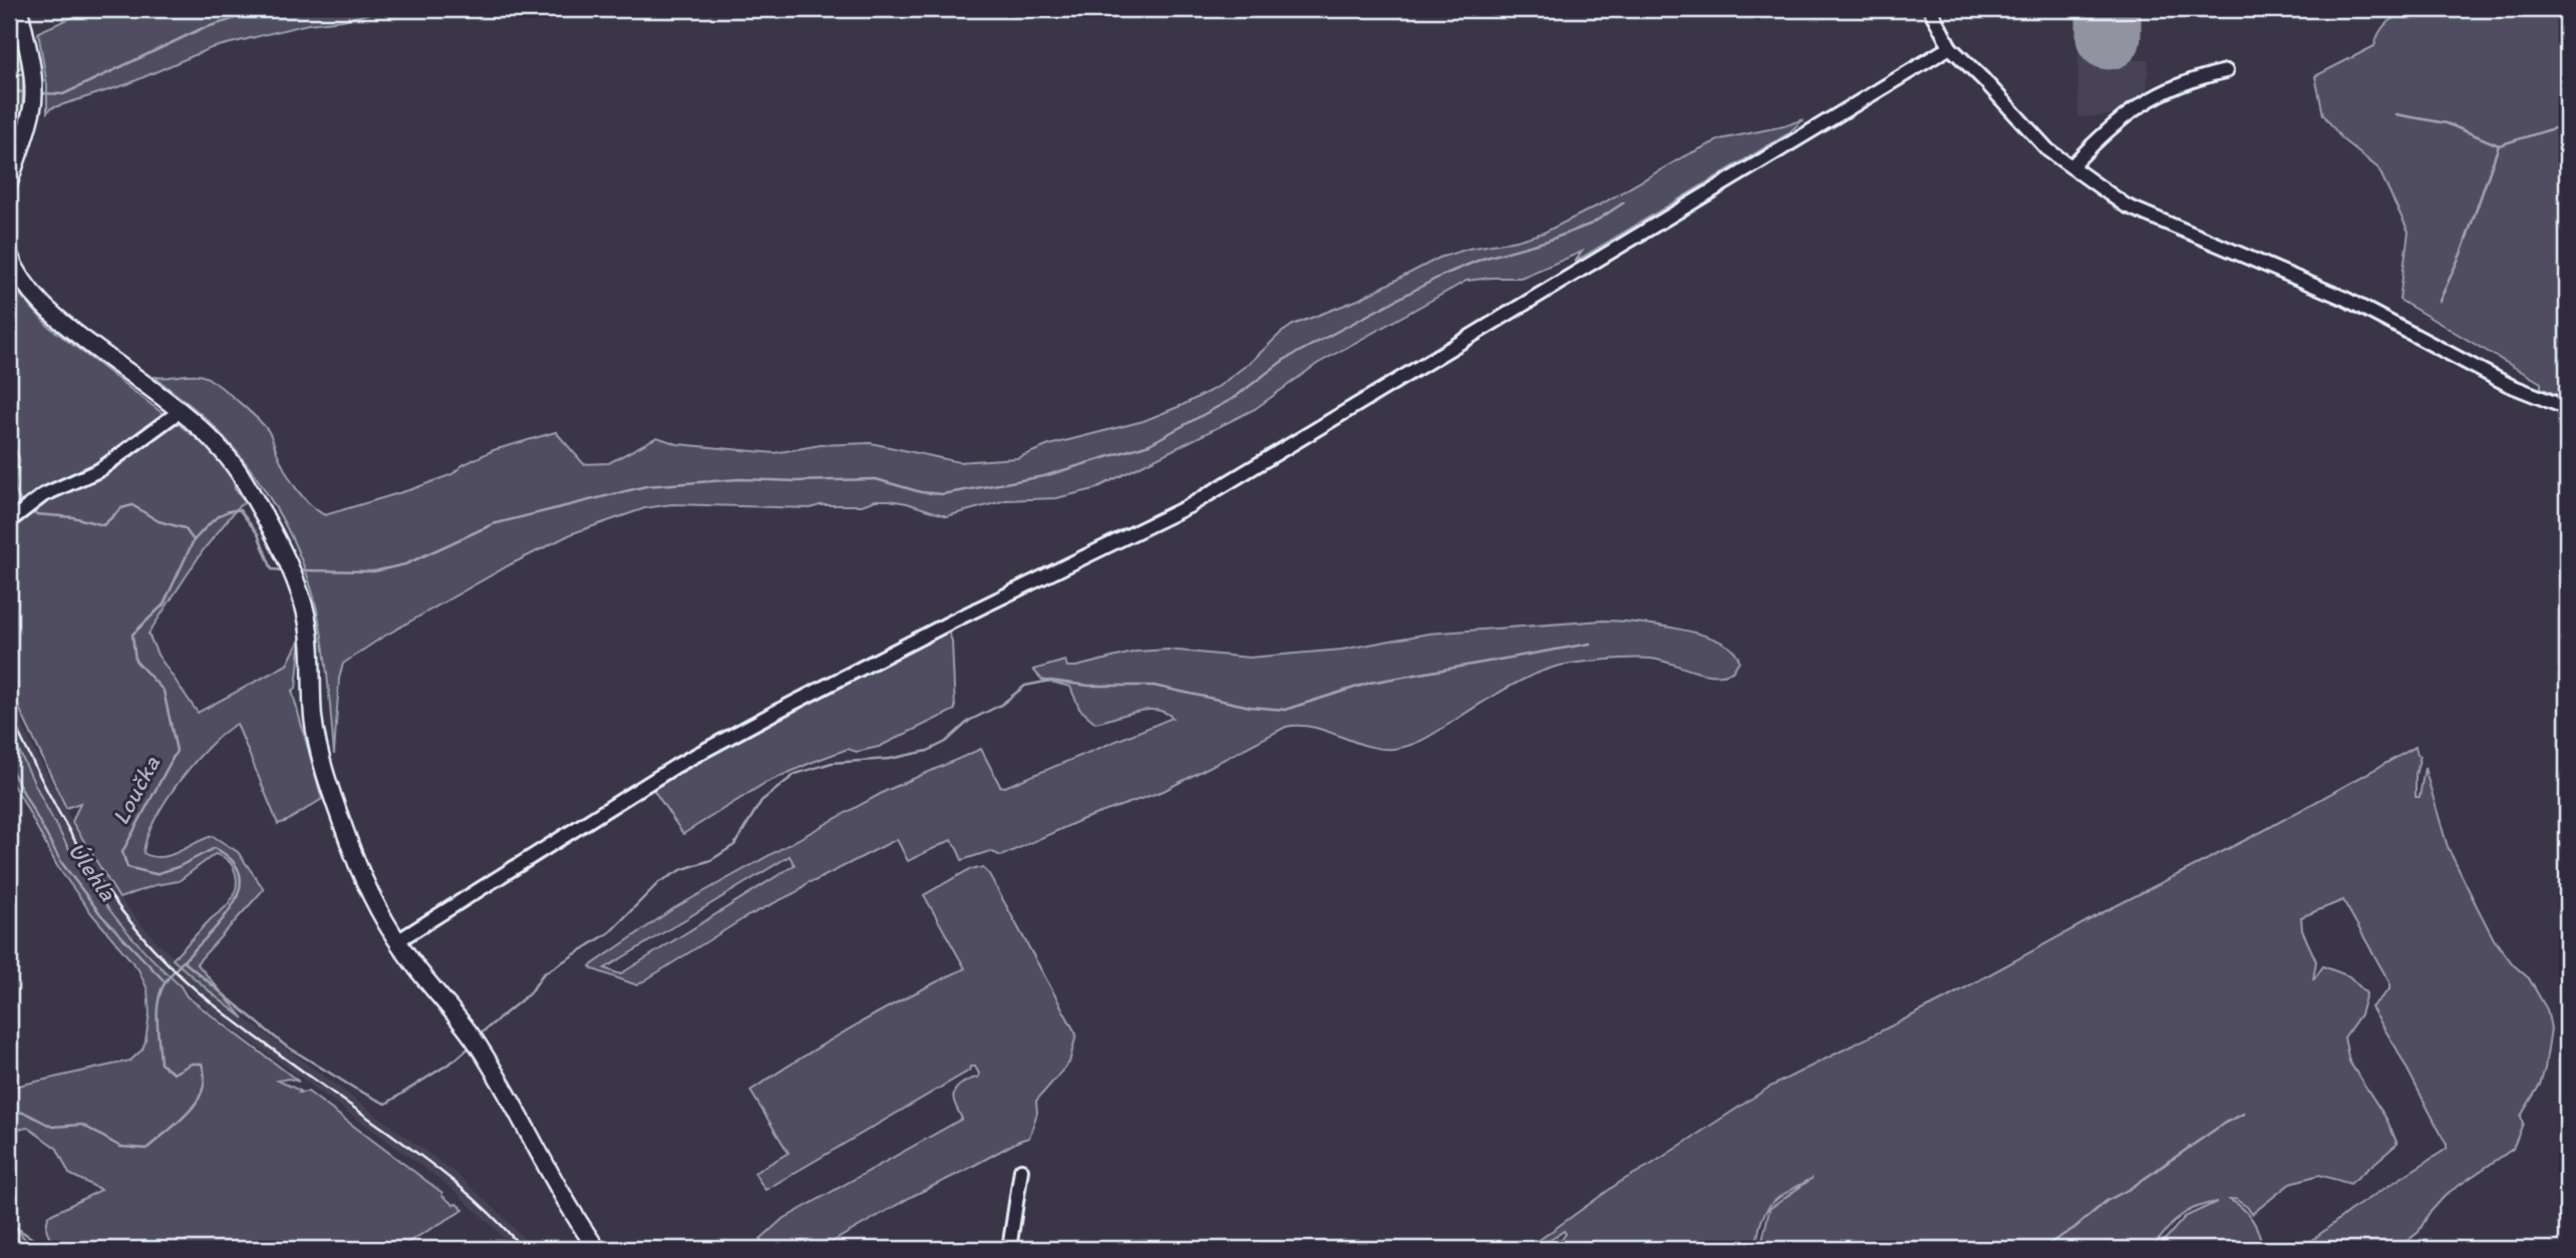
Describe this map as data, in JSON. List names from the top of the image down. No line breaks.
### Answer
{"water":["Loučka","Úlehla"]}
